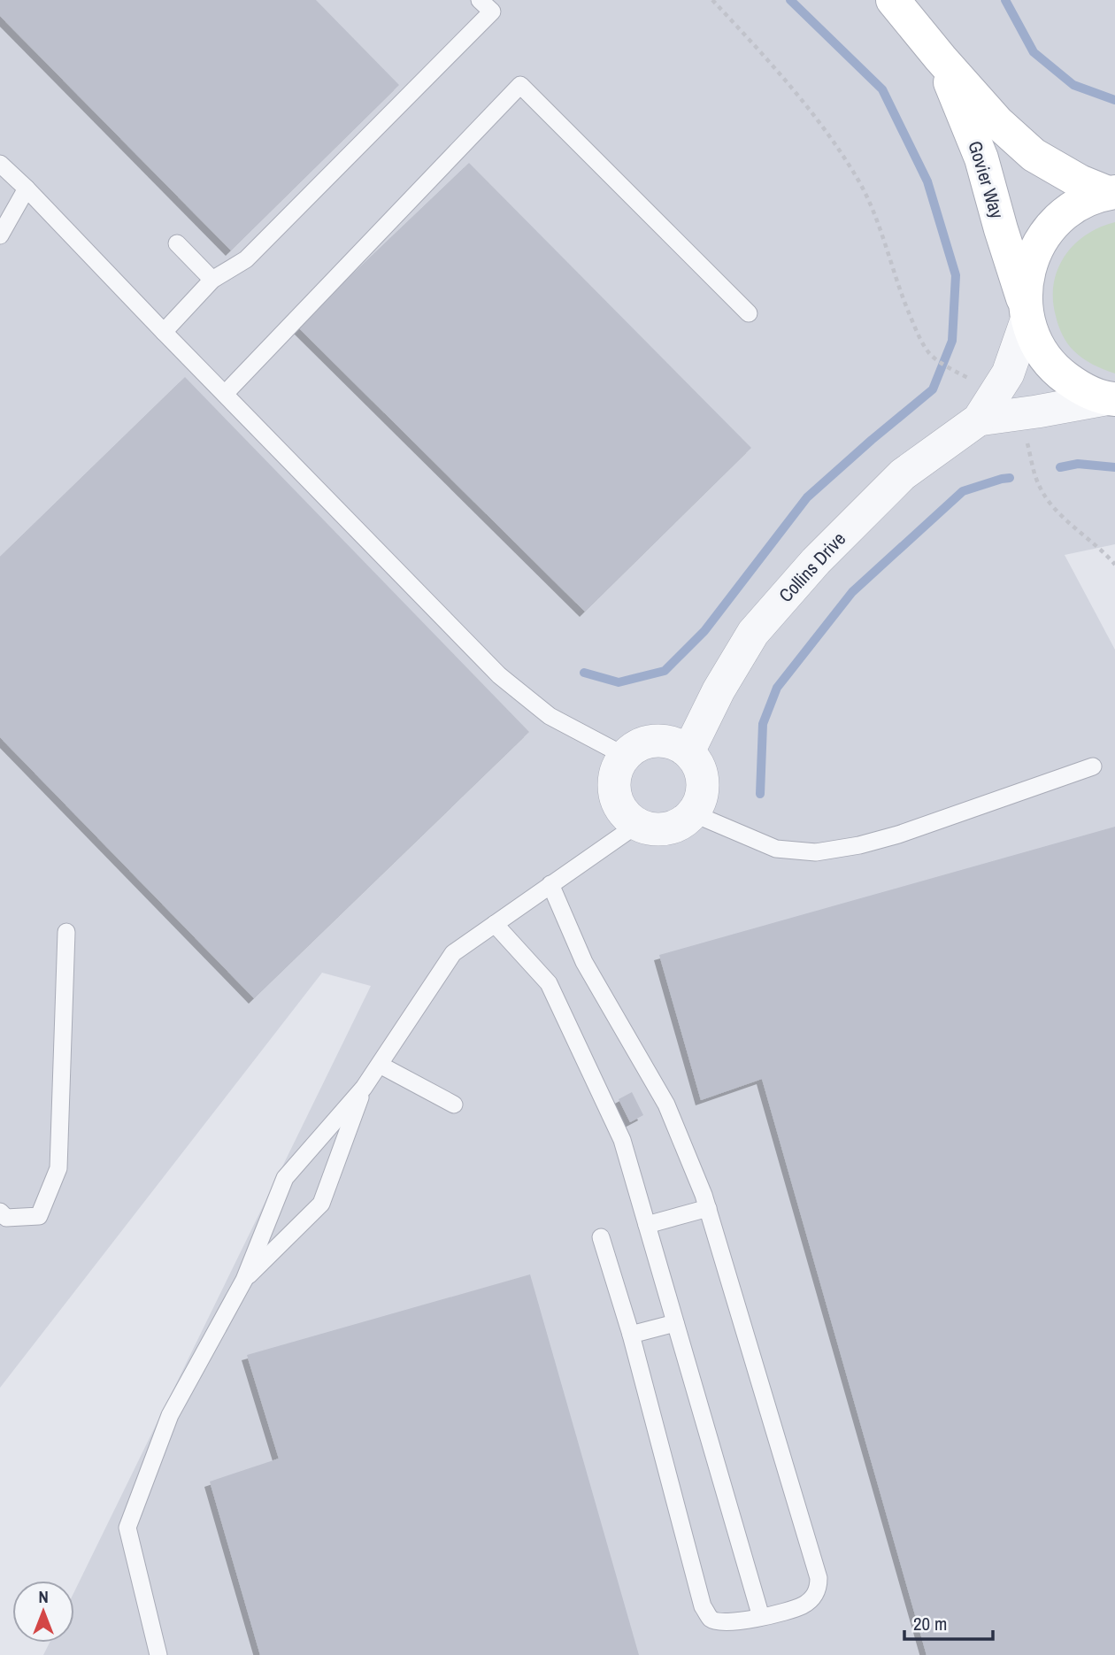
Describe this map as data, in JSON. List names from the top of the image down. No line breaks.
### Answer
{"streets":{"street":["Govier Way","Collins Drive"]},"crossings":[["Govier Way","Collins Drive"]],"scale_bar":"20 m","north":"top"}
